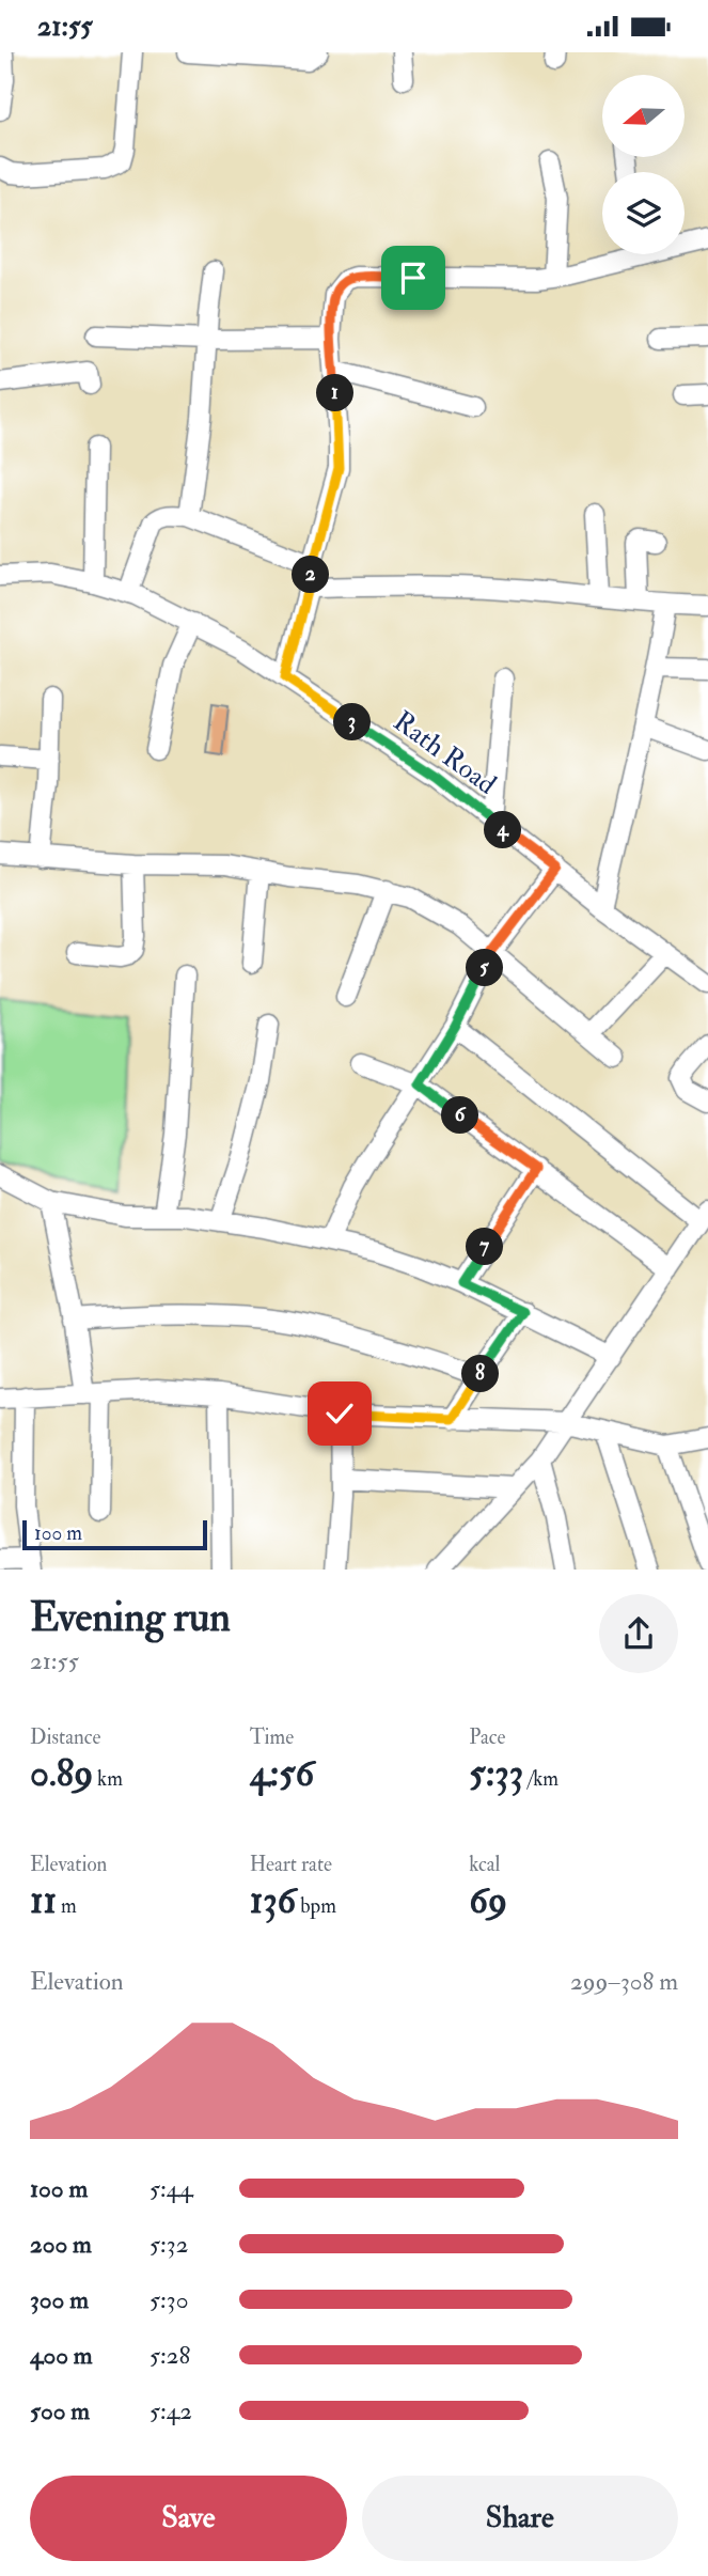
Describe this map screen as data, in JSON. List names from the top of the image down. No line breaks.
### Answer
{"streets":{"street":["Rath Road"]},"scale_bar":"100 m","north":"left","page":{"status":"21:55","pins":["1","2","3","4","5","6","7","8"],"scale":"100 m","heading":["Evening run","21:55"],"stats":[["Distance","0.89 km"],["Time","4:56"],["Pace","5:33 /km"],["Elevation","11 m"],["Heart rate","136 bpm"],["kcal","69"]],"chart":["Elevation","299–308 m"],"list":[{"name":"100 m","note":"5:44"},{"name":"200 m","note":"5:32"},{"name":"300 m","note":"5:30"},{"name":"400 m","note":"5:28"},{"name":"500 m","note":"5:42"}],"buttons":["Save","Share"]}}
